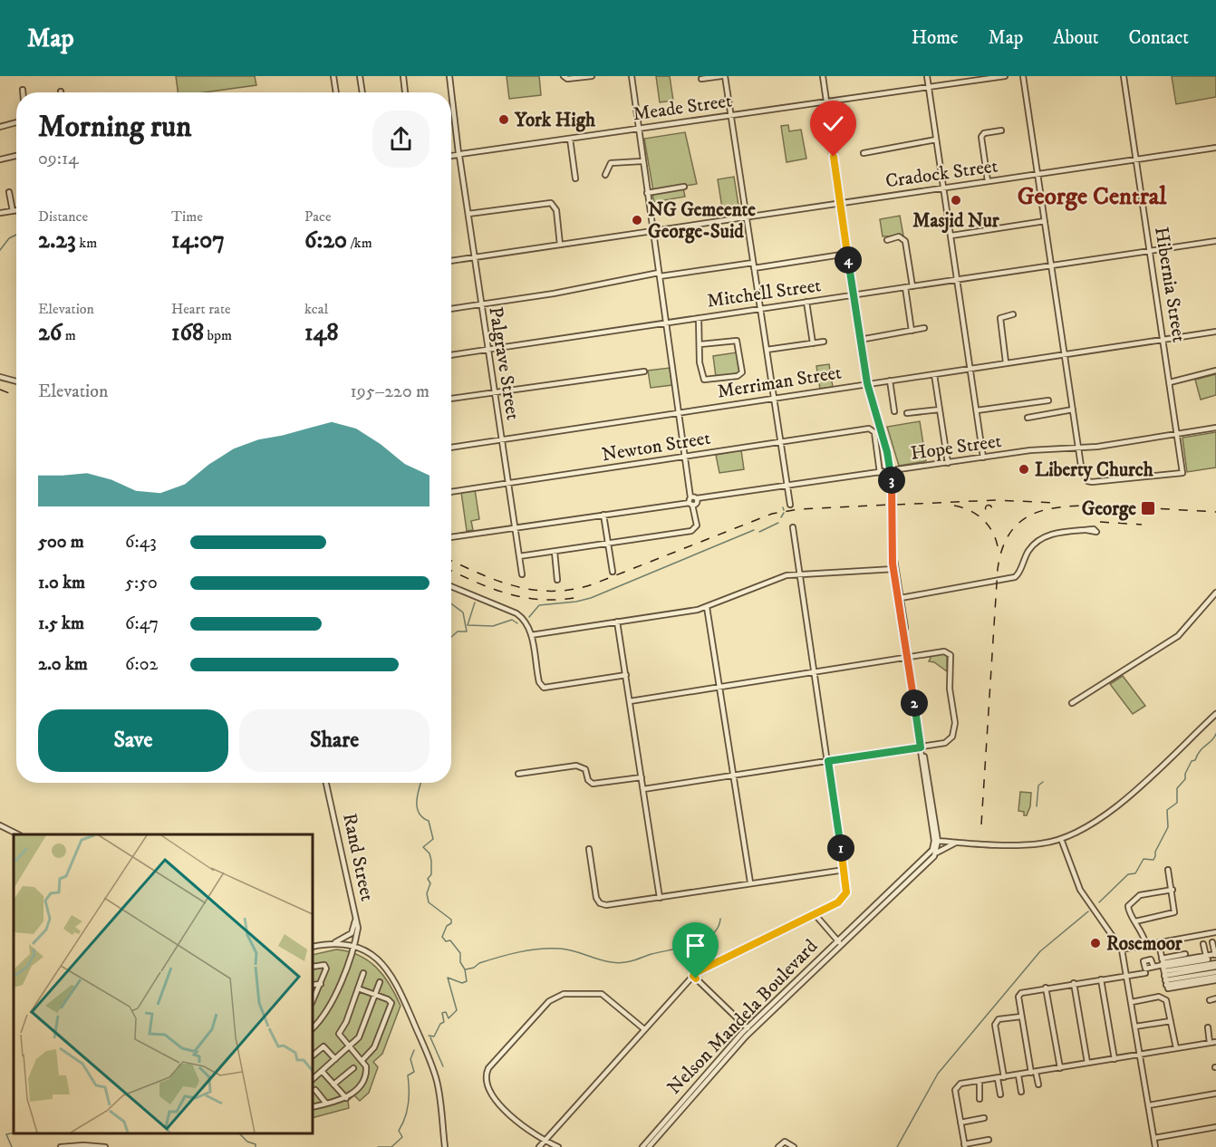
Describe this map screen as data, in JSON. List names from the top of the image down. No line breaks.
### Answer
{"streets":{"street":["Meade Street","Cradock Street","Hibernia Street","Mitchell Street","Palgrave Street","Merriman Street","Newton Street","Hope Street","Rand Street","Nelson Mandela Boulevard"]},"crossings":[["Meade Street","Palgrave Street"],["Cradock Street","Hibernia Street"],["Cradock Street","Palgrave Street"],["Hibernia Street","Mitchell Street"],["Hibernia Street","Merriman Street"],["Hibernia Street","Hope Street"],["Mitchell Street","Palgrave Street"],["Palgrave Street","Merriman Street"],["Palgrave Street","Newton Street"],["Palgrave Street","Hope Street"],["Newton Street","Hope Street"]],"districts":["George Central"],"places":{"other":["York High","Masjid Nur","NG Gemeente George-Suid","Liberty Church","Rosemoor"],"transit":["George"]},"page":{"header":"Map","nav":["Home","Map","About","Contact"],"heading":["Morning run","09:14"],"stats":[["Distance","2.23 km"],["Time","14:07"],["Pace","6:20 /km"],["Elevation","26 m"],["Heart rate","168 bpm"],["kcal","148"]],"pins":["4","3","2","1"],"chart":["Elevation","195–220 m"],"list":[{"name":"500 m","note":"6:43"},{"name":"1.0 km","note":"5:50"},{"name":"1.5 km","note":"6:47"},{"name":"2.0 km","note":"6:02"}],"buttons":["Save","Share"]}}
